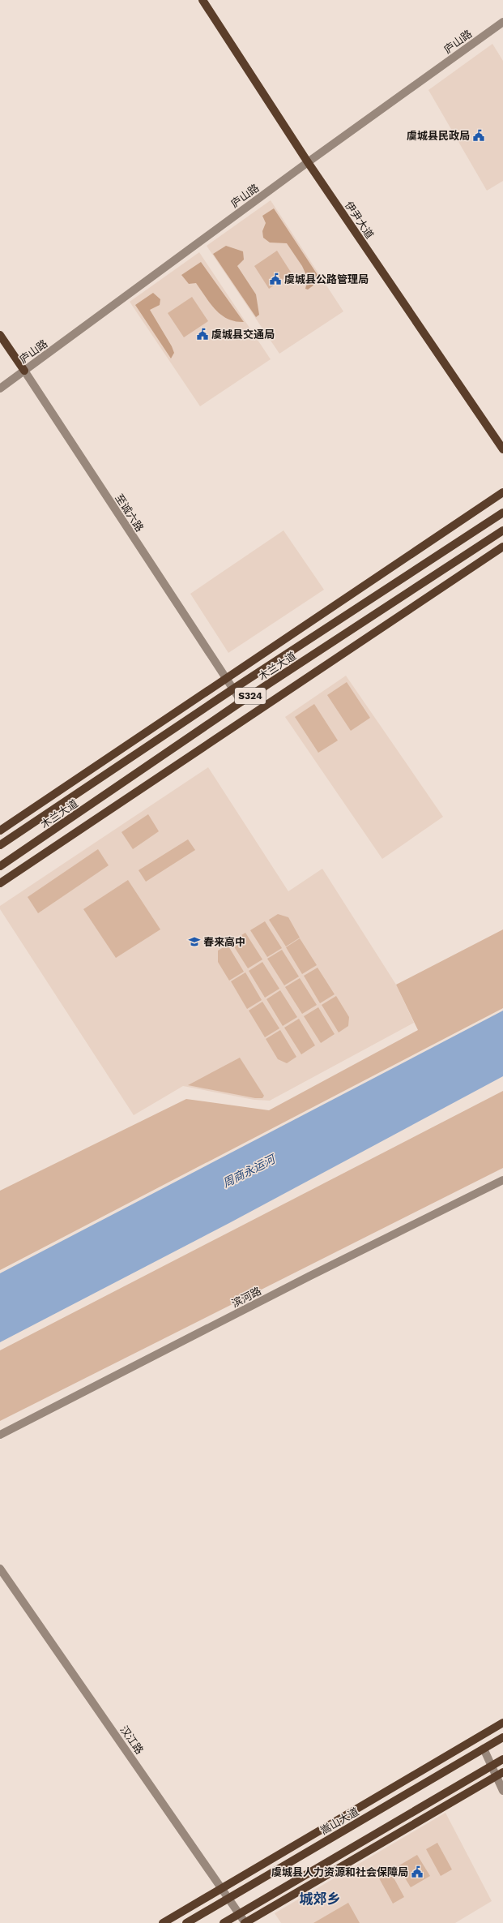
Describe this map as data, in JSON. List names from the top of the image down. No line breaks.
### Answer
{"streets":{"main road":["伊尹大道","至诚六路","木兰大道","S324","嵩山大道"],"street":["庐山路","滨河路","汉江路"]},"crossings":[["庐山路","伊尹大道"],["庐山路","至诚六路"],["至诚六路","木兰大道"],["汉江路","嵩山大道"]],"districts":["城郊乡"],"water":["周商永运河"],"places":{"public building":["虞城县民政局","虞城县公路管理局","虞城县交通局","虞城县人力资源和社会保障局"],"school or university":["春来高中"]}}
